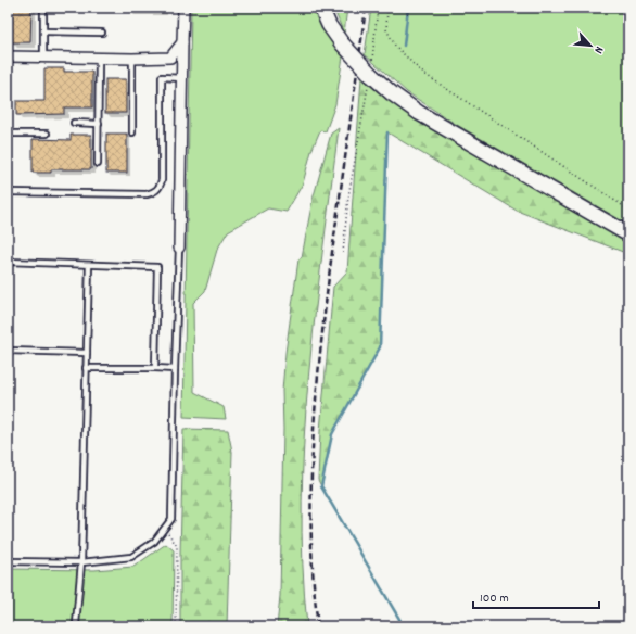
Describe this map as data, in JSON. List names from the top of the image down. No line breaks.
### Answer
{"scale_bar":"100 m","north":"bottom right"}
